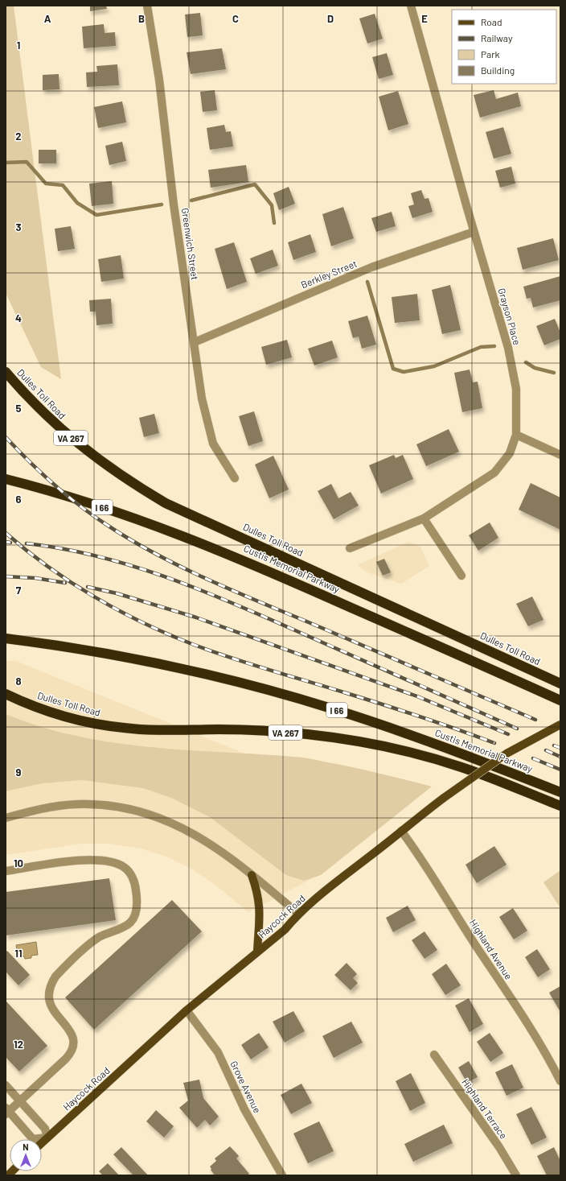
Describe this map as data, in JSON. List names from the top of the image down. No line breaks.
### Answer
{"streets":{"highway":["Dulles Toll Road","VA 267","I 66","Custis Memorial Parkway"],"main road":["Haycock Road"],"street":["Greenwich Street","Berkley Street","Grayson Place","Highland Avenue","Grove Avenue","Highland Terrace"]},"crossings":[["Greenwich Street","Berkley Street"],["Berkley Street","Grayson Place"],["Haycock Road","Highland Avenue"],["Haycock Road","Grove Avenue"]],"legend":["Road","Railway","Park","Building"],"north":"top","grid":{"columns":["A","B","C","D","E"],"rows":["1","2","3","4","5","6","7","8","9","10","11","12"]}}
